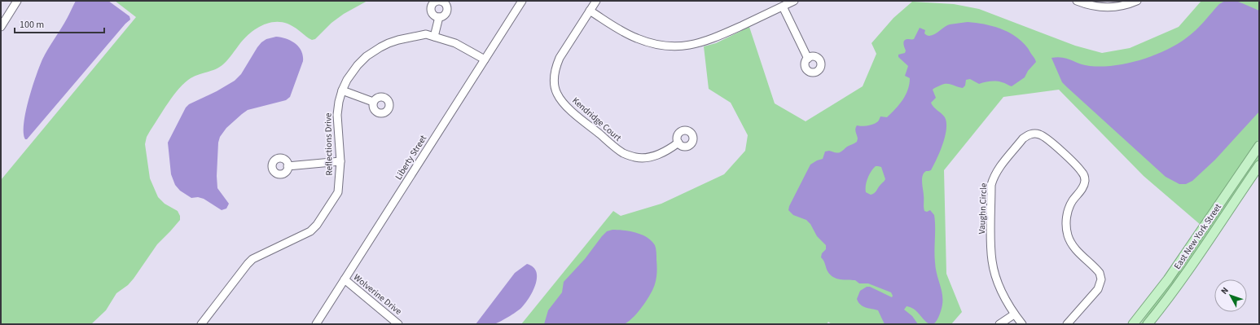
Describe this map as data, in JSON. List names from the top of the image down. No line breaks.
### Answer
{"streets":{"main road":["East New York Street"],"street":["Kendridge Court","Reflections Drive","Liberty Street","Vaughn Circle","Wolverine Drive"]},"crossings":[["Reflections Drive","Liberty Street"],["Liberty Street","Wolverine Drive"]],"scale_bar":"100 m","north":"top left"}
